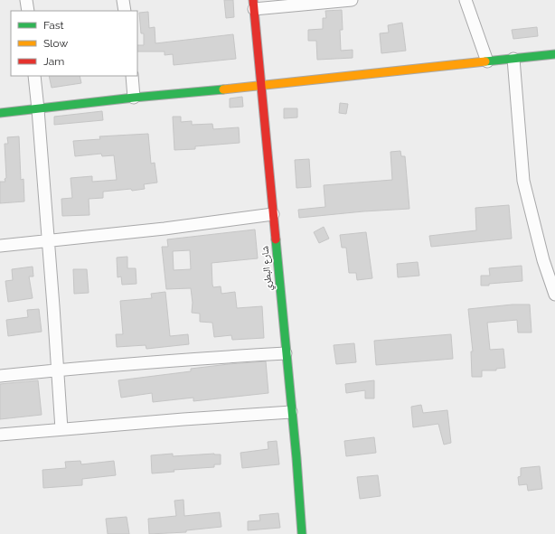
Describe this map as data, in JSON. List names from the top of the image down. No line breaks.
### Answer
{"streets":{"street":["شارع البطري"]},"legend":["Fast","Slow","Jam"]}
